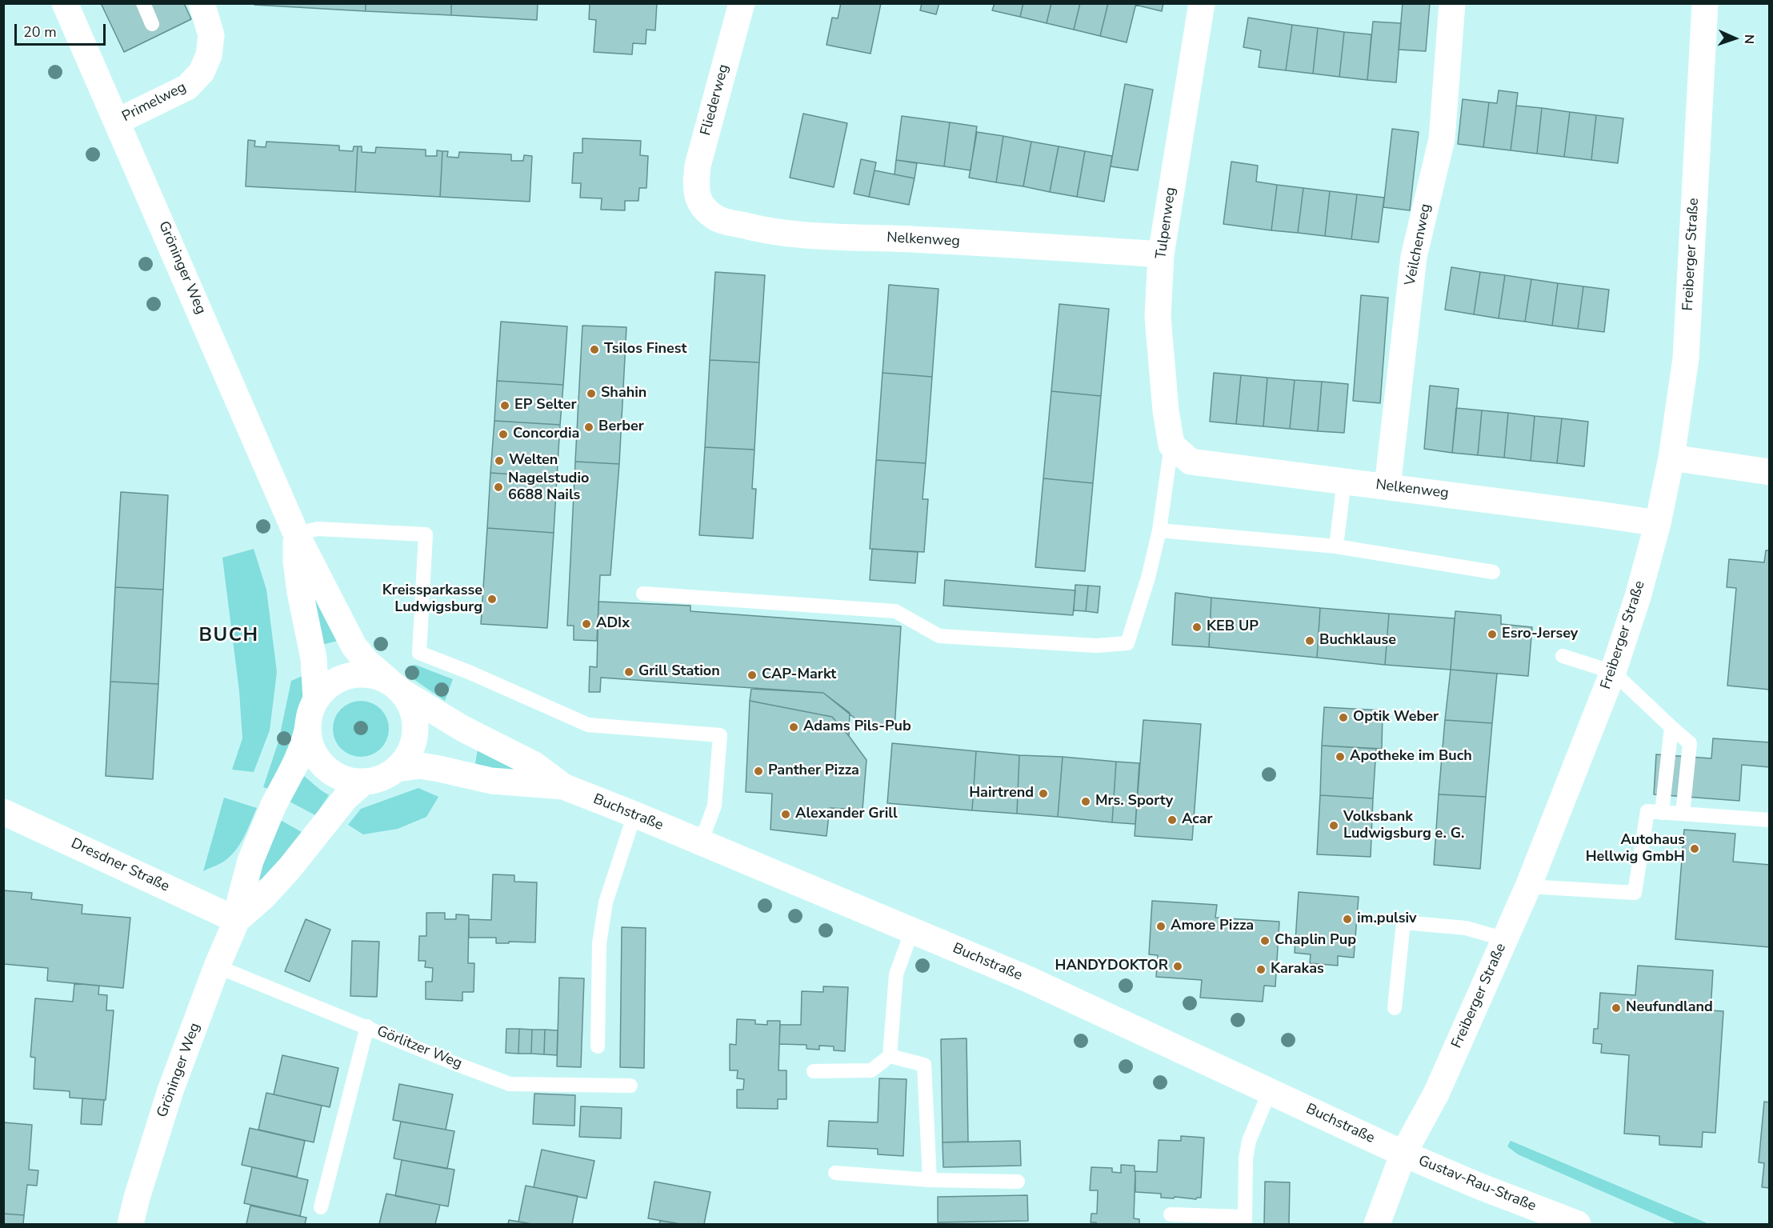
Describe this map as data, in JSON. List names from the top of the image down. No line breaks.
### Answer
{"streets":{"street":["Fliederweg","Primelweg","Tulpenweg","Nelkenweg","Veilchenweg","Freiberger Straße","Gröninger Weg","Buchstraße","Dresdner Straße","Gustav-Rau-Straße"],"lane":["Görlitzer Weg"]},"crossings":[["Fliederweg","Nelkenweg"],["Primelweg","Gröninger Weg"],["Tulpenweg","Nelkenweg"],["Nelkenweg","Veilchenweg"],["Nelkenweg","Freiberger Straße"],["Freiberger Straße","Buchstraße"],["Freiberger Straße","Gustav-Rau-Straße"],["Gröninger Weg","Buchstraße"],["Gröninger Weg","Dresdner Straße"],["Gröninger Weg","Görlitzer Weg"],["Buchstraße","Gustav-Rau-Straße"]],"districts":["BUCH"],"places":["Tsilos Finest","Shahin","EP Selter","Berber","Concordia","Welten","Nagelstudio 6688 Nails","Kreissparkasse Ludwigsburg","ADIx","KEB UP","Esro-Jersey","Buchklause","Grill Station","CAP-Markt","Optik Weber","Adams Pils-Pub","Apotheke im Buch","Panther Pizza","Hairtrend","Mrs. Sporty","Alexander Grill","Acar","Volksbank Ludwigsburg e. G.","Autohaus Hellwig GmbH","im.pulsiv","Amore Pizza","Chaplin Pup","HANDYDOKTOR","Karakas","Neufundland"],"scale_bar":"20 m","north":"right"}
